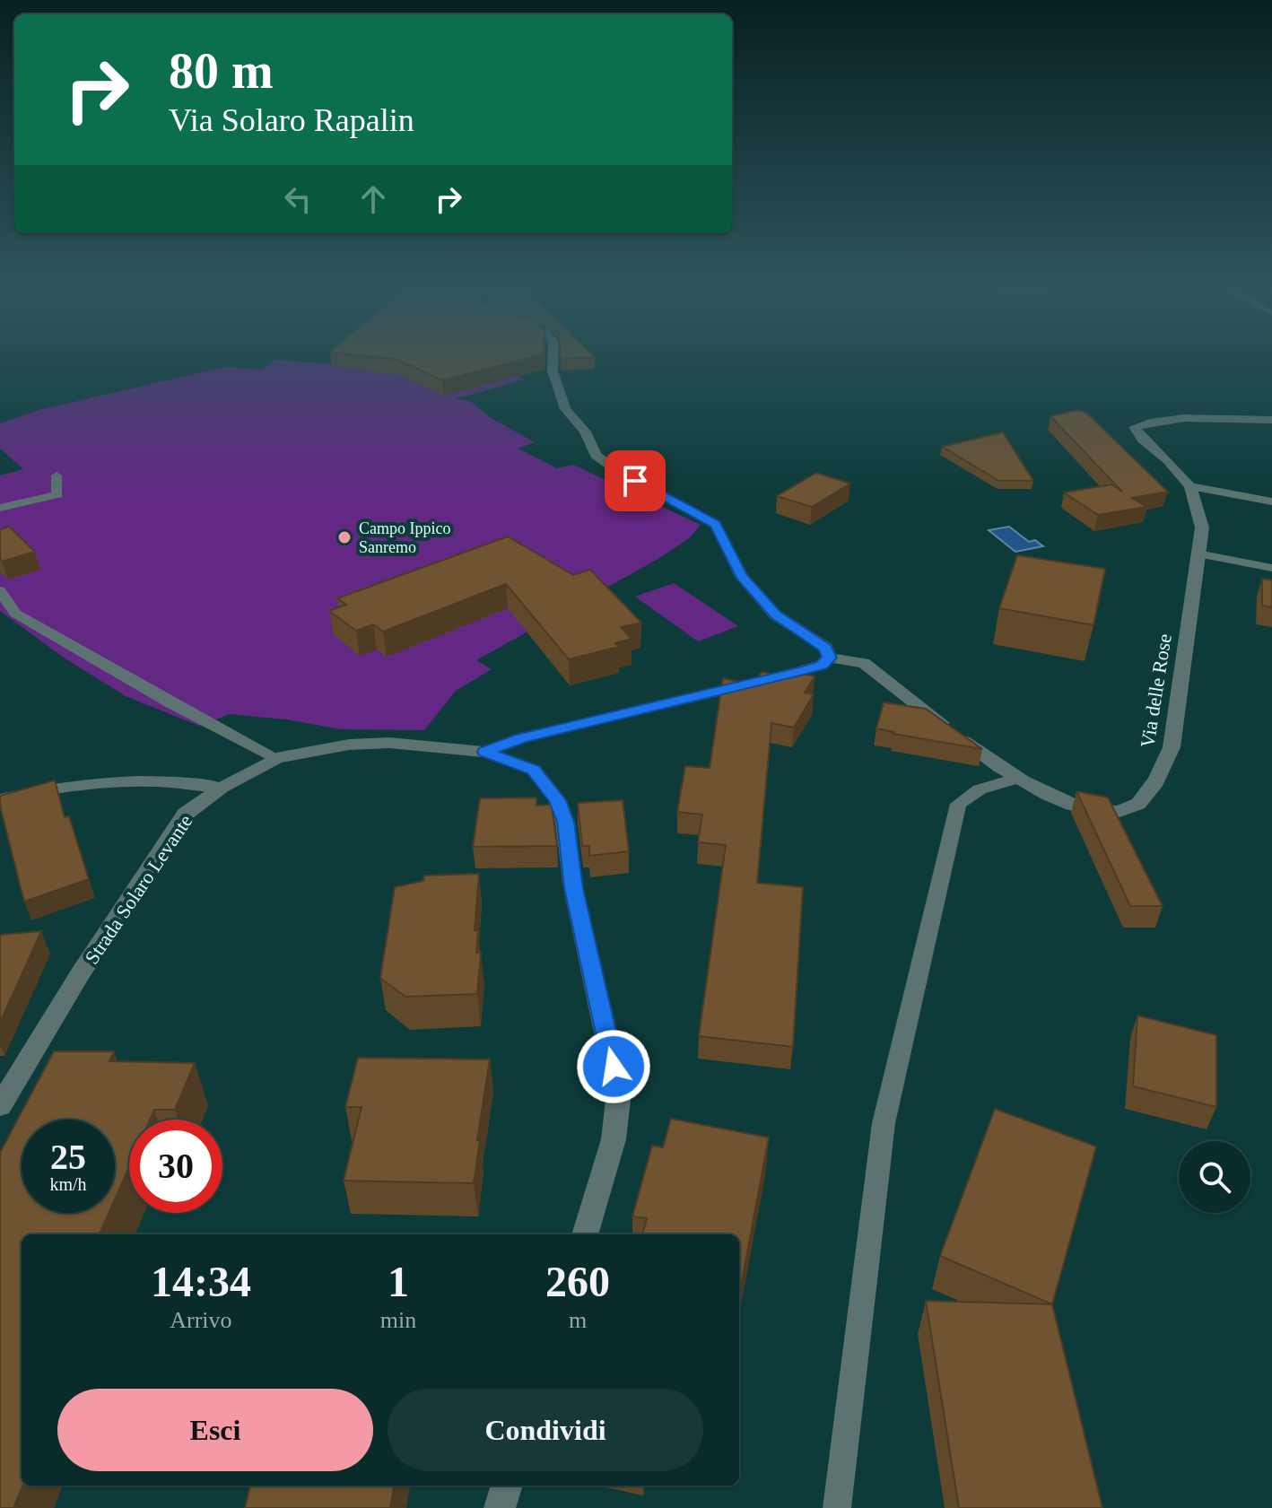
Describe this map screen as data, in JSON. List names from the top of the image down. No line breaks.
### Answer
{"streets":{"street":["Via delle Rose","Strada Solaro Levante"]},"places":["Campo Ippico Sanremo"],"page":{"turn":["80 m","Via Solaro Rapalin"],"speed":"25 km/h","limit":"30","eta":["14:34","Arrivo","1","min","260","m"],"buttons":["Esci","Condividi"]}}
